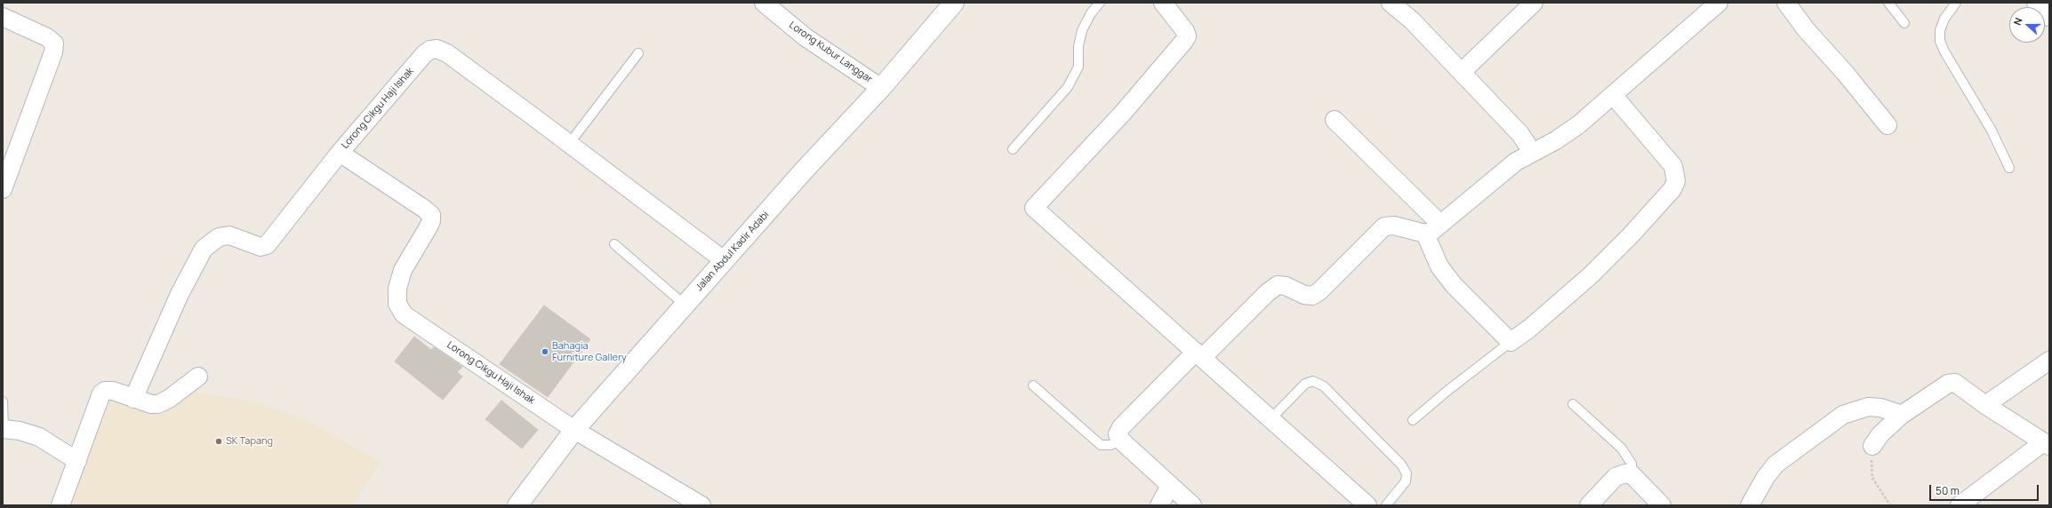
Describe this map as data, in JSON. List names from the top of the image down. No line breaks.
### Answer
{"streets":{"main road":["Jalan Abdul Kadir Adabi"],"street":["Lorong Kubur Langgar","Lorong Cikgu Haji Ishak"]},"crossings":[["Lorong Kubur Langgar","Jalan Abdul Kadir Adabi"],["Lorong Cikgu Haji Ishak","Jalan Abdul Kadir Adabi"]],"places":["Bahagia Furniture Gallery","SK Tapang"],"scale_bar":"50 m","north":"left"}
